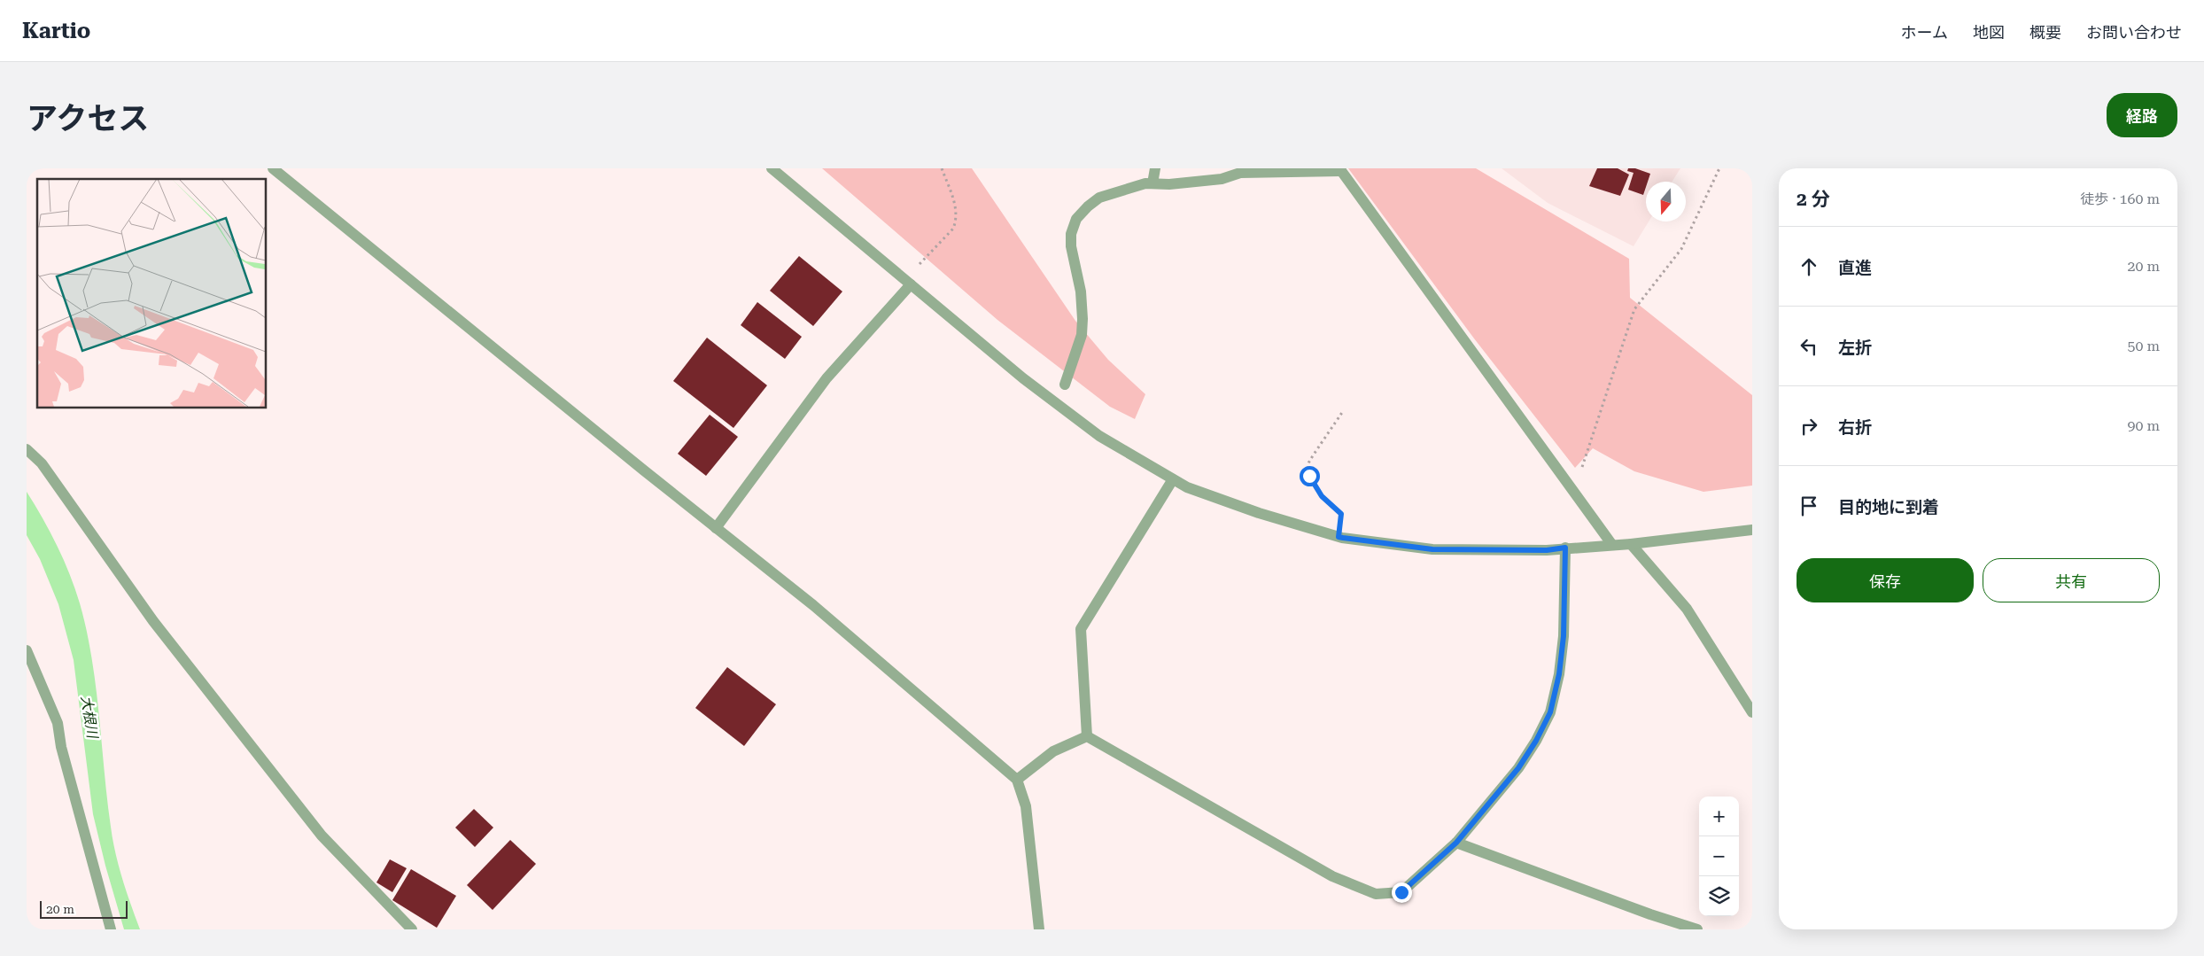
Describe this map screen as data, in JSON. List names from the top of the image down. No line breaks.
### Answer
{"water":["大根川"],"scale_bar":"20 m","north":"bottom","page":{"header":"Kartio","nav":["ホーム","地図","概要","お問い合わせ"],"title":"アクセス","buttons":["経路",["保存","共有"]],"heading":["2 分","徒歩 · 160 m"],"list":[["直進","20 m"],["左折","50 m"],["右折","90 m"],"目的地に到着"],"map_buttons":["+","−"],"scale":"20 m"}}
